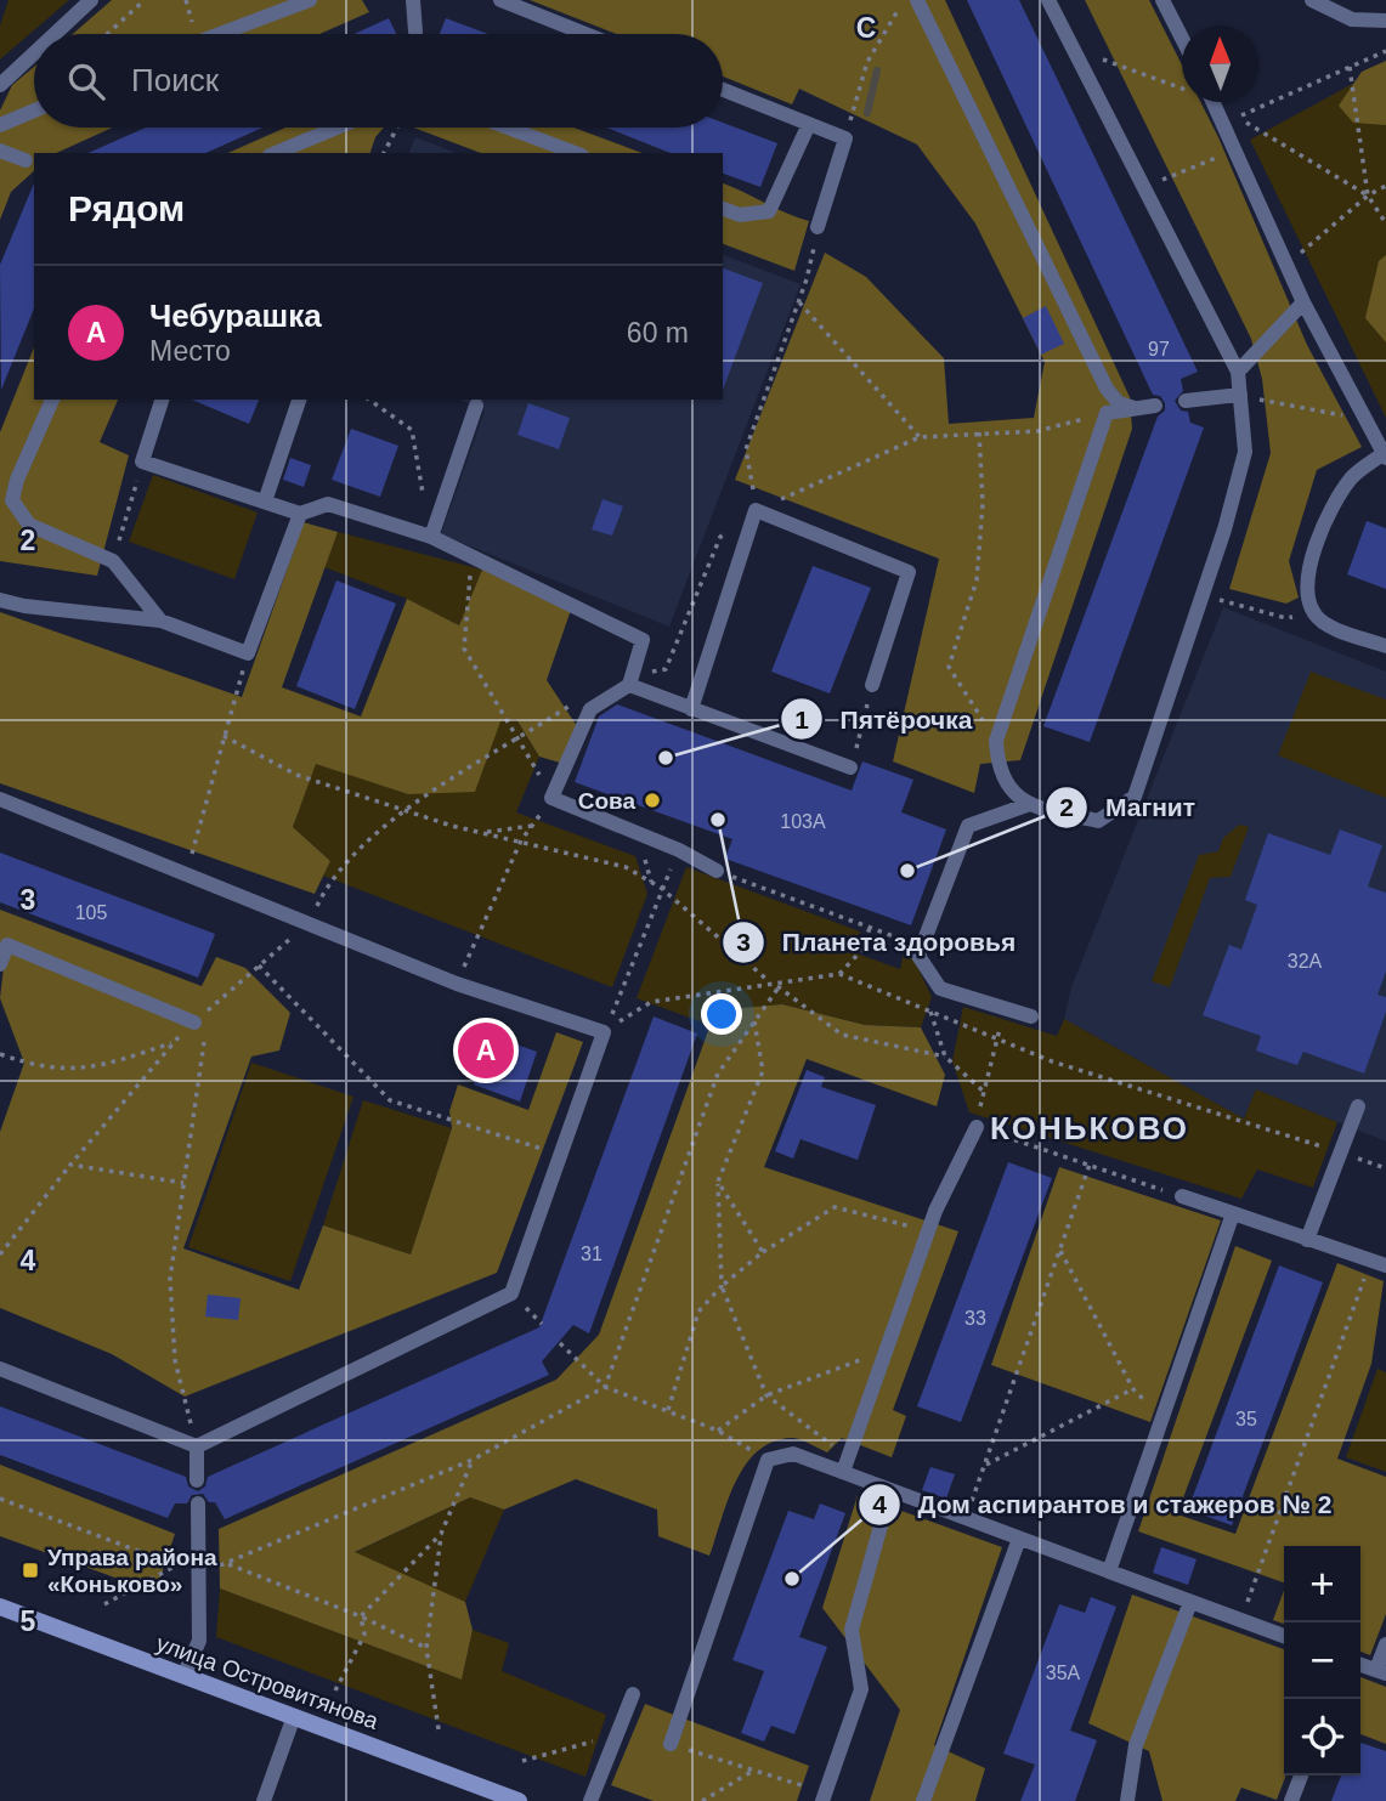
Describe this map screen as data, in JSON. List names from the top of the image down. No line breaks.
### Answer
{"streets":{"main road":["улица Островитянова"]},"districts":["КОНЬКОВО"],"places":{"other":["Пятёрочка","Сова","Планета здоровья","Магнит","Дом аспирантов и стажеров № 2"],"transit":["Управа района «Коньково»"]},"house_numbers":["97","103А","105","32А","31","33","35","35А"],"north":"top","page":{"search":"Поиск","heading":"Рядом","list":[{"mark":"A","name":"Чебурашка","note":"Место","value":"60 m"}],"pins":"A","map_buttons":["+","−"]},"grid":{"columns":["C"],"rows":["2","3","4","5"]}}
